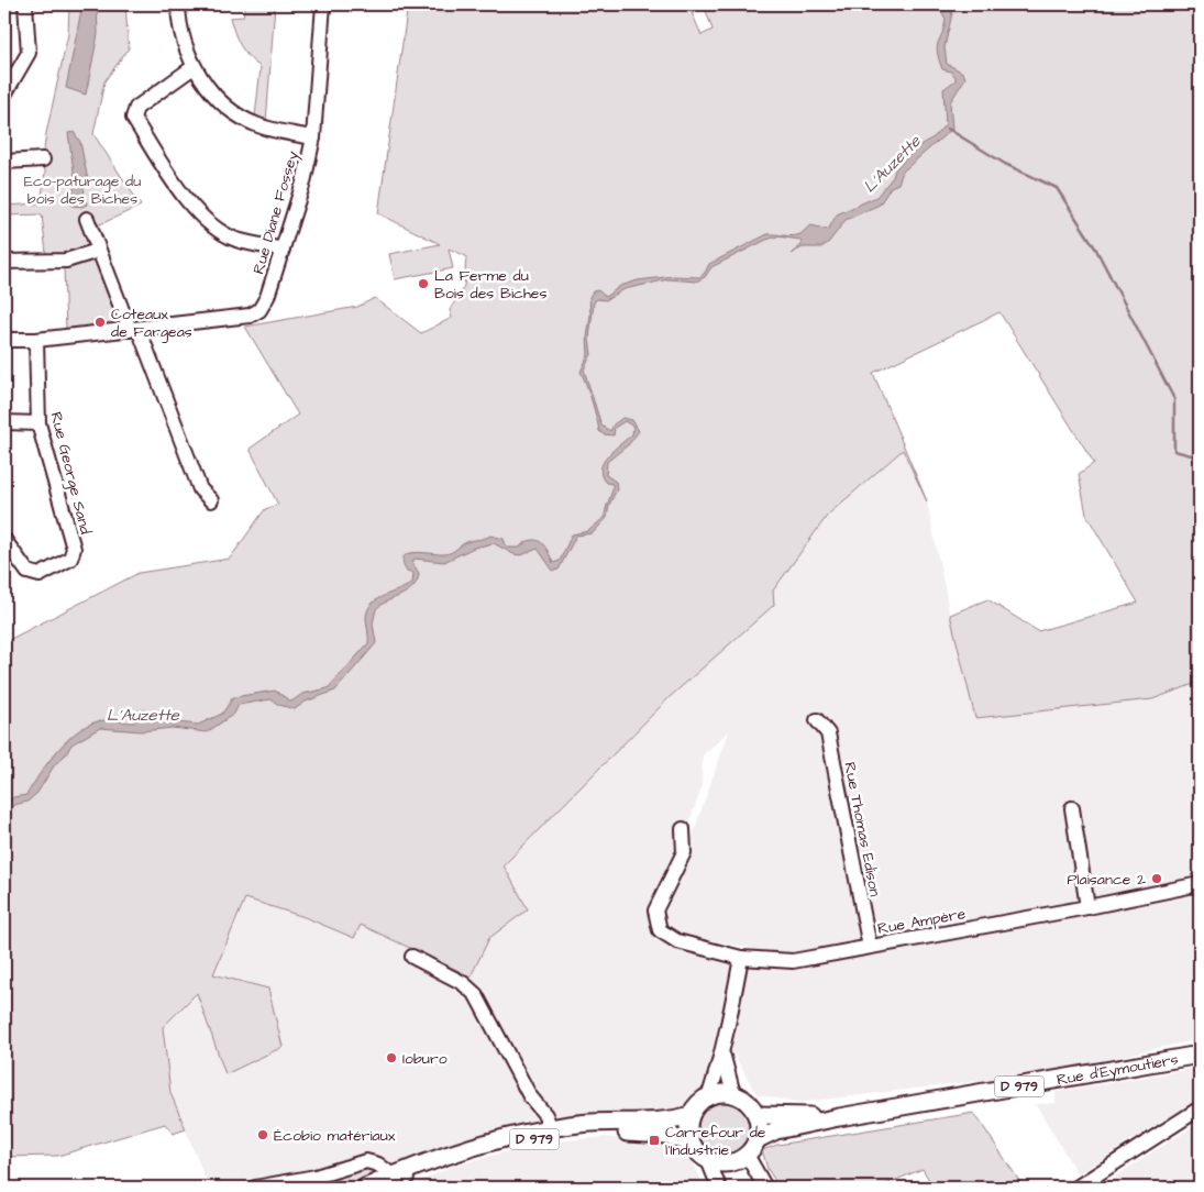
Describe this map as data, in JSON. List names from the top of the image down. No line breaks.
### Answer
{"streets":{"main road":["Rue d'Eymoutiers","D 979"],"street":["Rue Diane Fossey","Rue George Sand","Rue Thomas Edison","Rue Ampère"]},"crossings":[["Rue Thomas Edison","Rue Ampère"],["Rue d'Eymoutiers","D 979"]],"water":["L'Auzette"],"parks":["Eco-paturage du bois des Biches"],"places":{"other":["La Ferme du Bois des Biches","Coteaux de Fargeas","Plaisance 2","Ioburo","Écobio matériaux"],"transit":["Carrefour de l'Industrie"]}}
